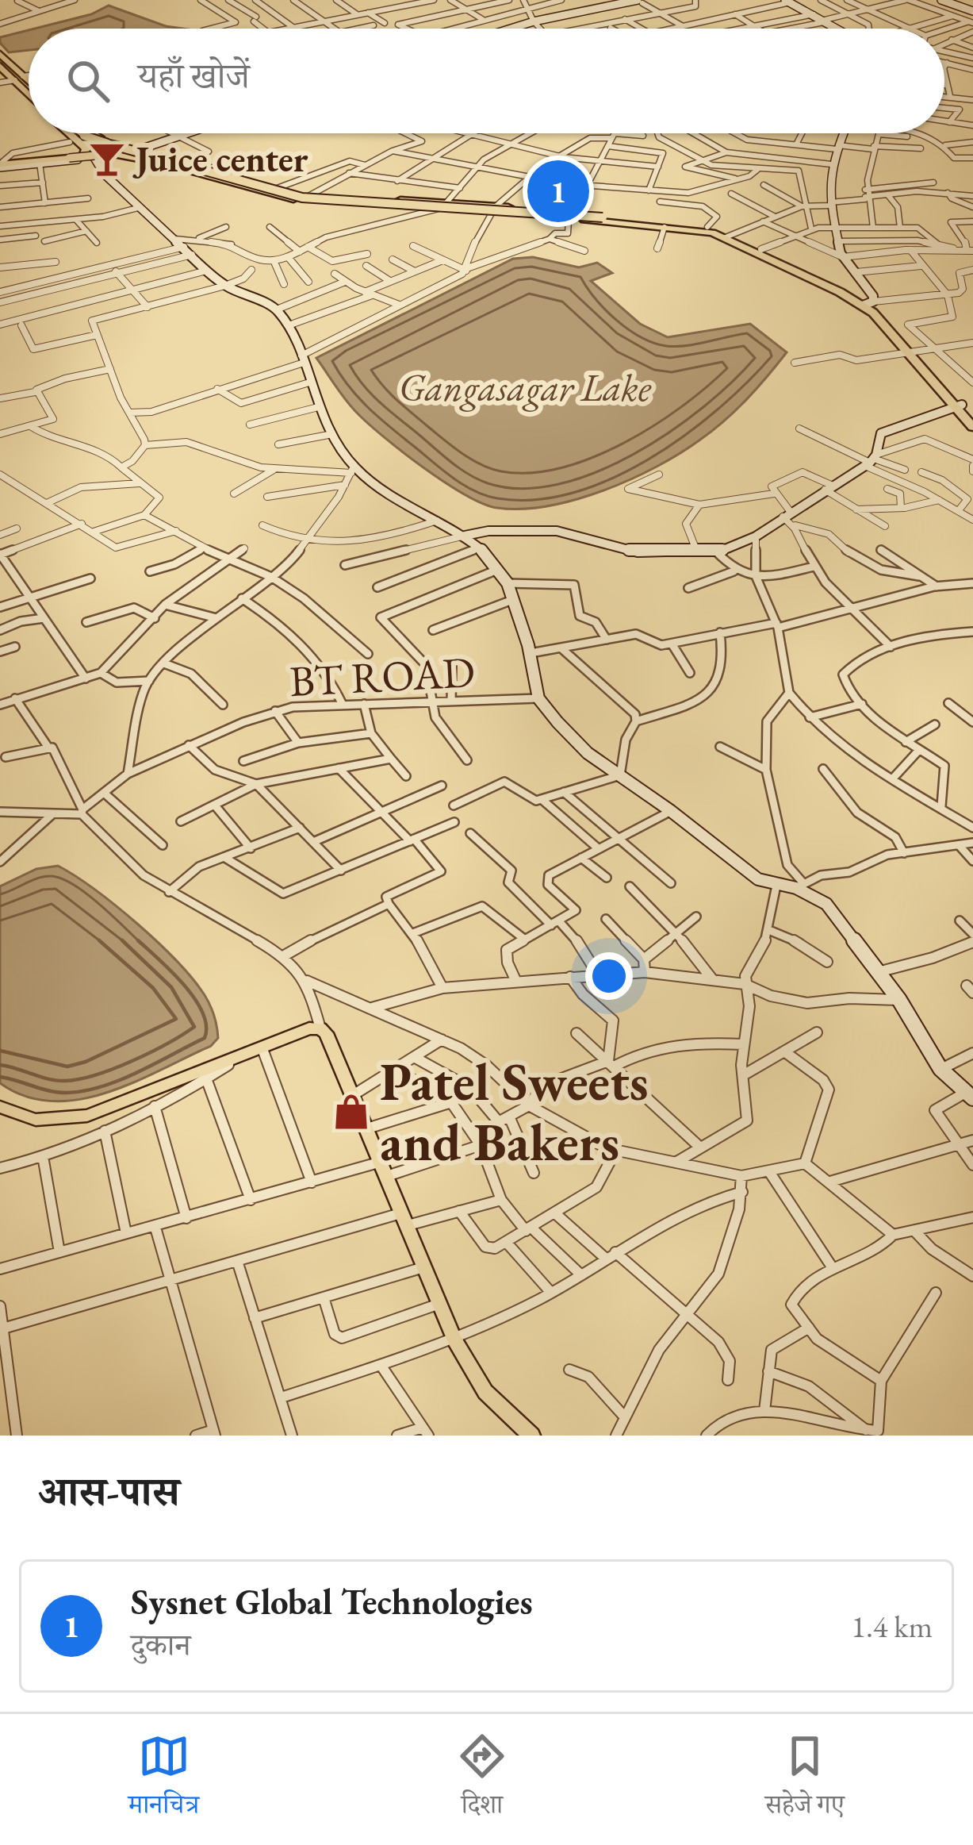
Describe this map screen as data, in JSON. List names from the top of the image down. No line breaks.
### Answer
{"streets":{"street":["BT ROAD"]},"water":["Gangasagar Lake"],"places":{"bar":["Juice center"],"shop":["Patel Sweets and Bakers"]},"page":{"search":"यहाँ खोजें","pins":"1","heading":"आस-पास","list":[{"mark":"1","name":"Sysnet Global Technologies","note":"दुकान","value":"1.4 km"}],"nav":["मानचित्र","दिशा","सहेजे गए"]}}
